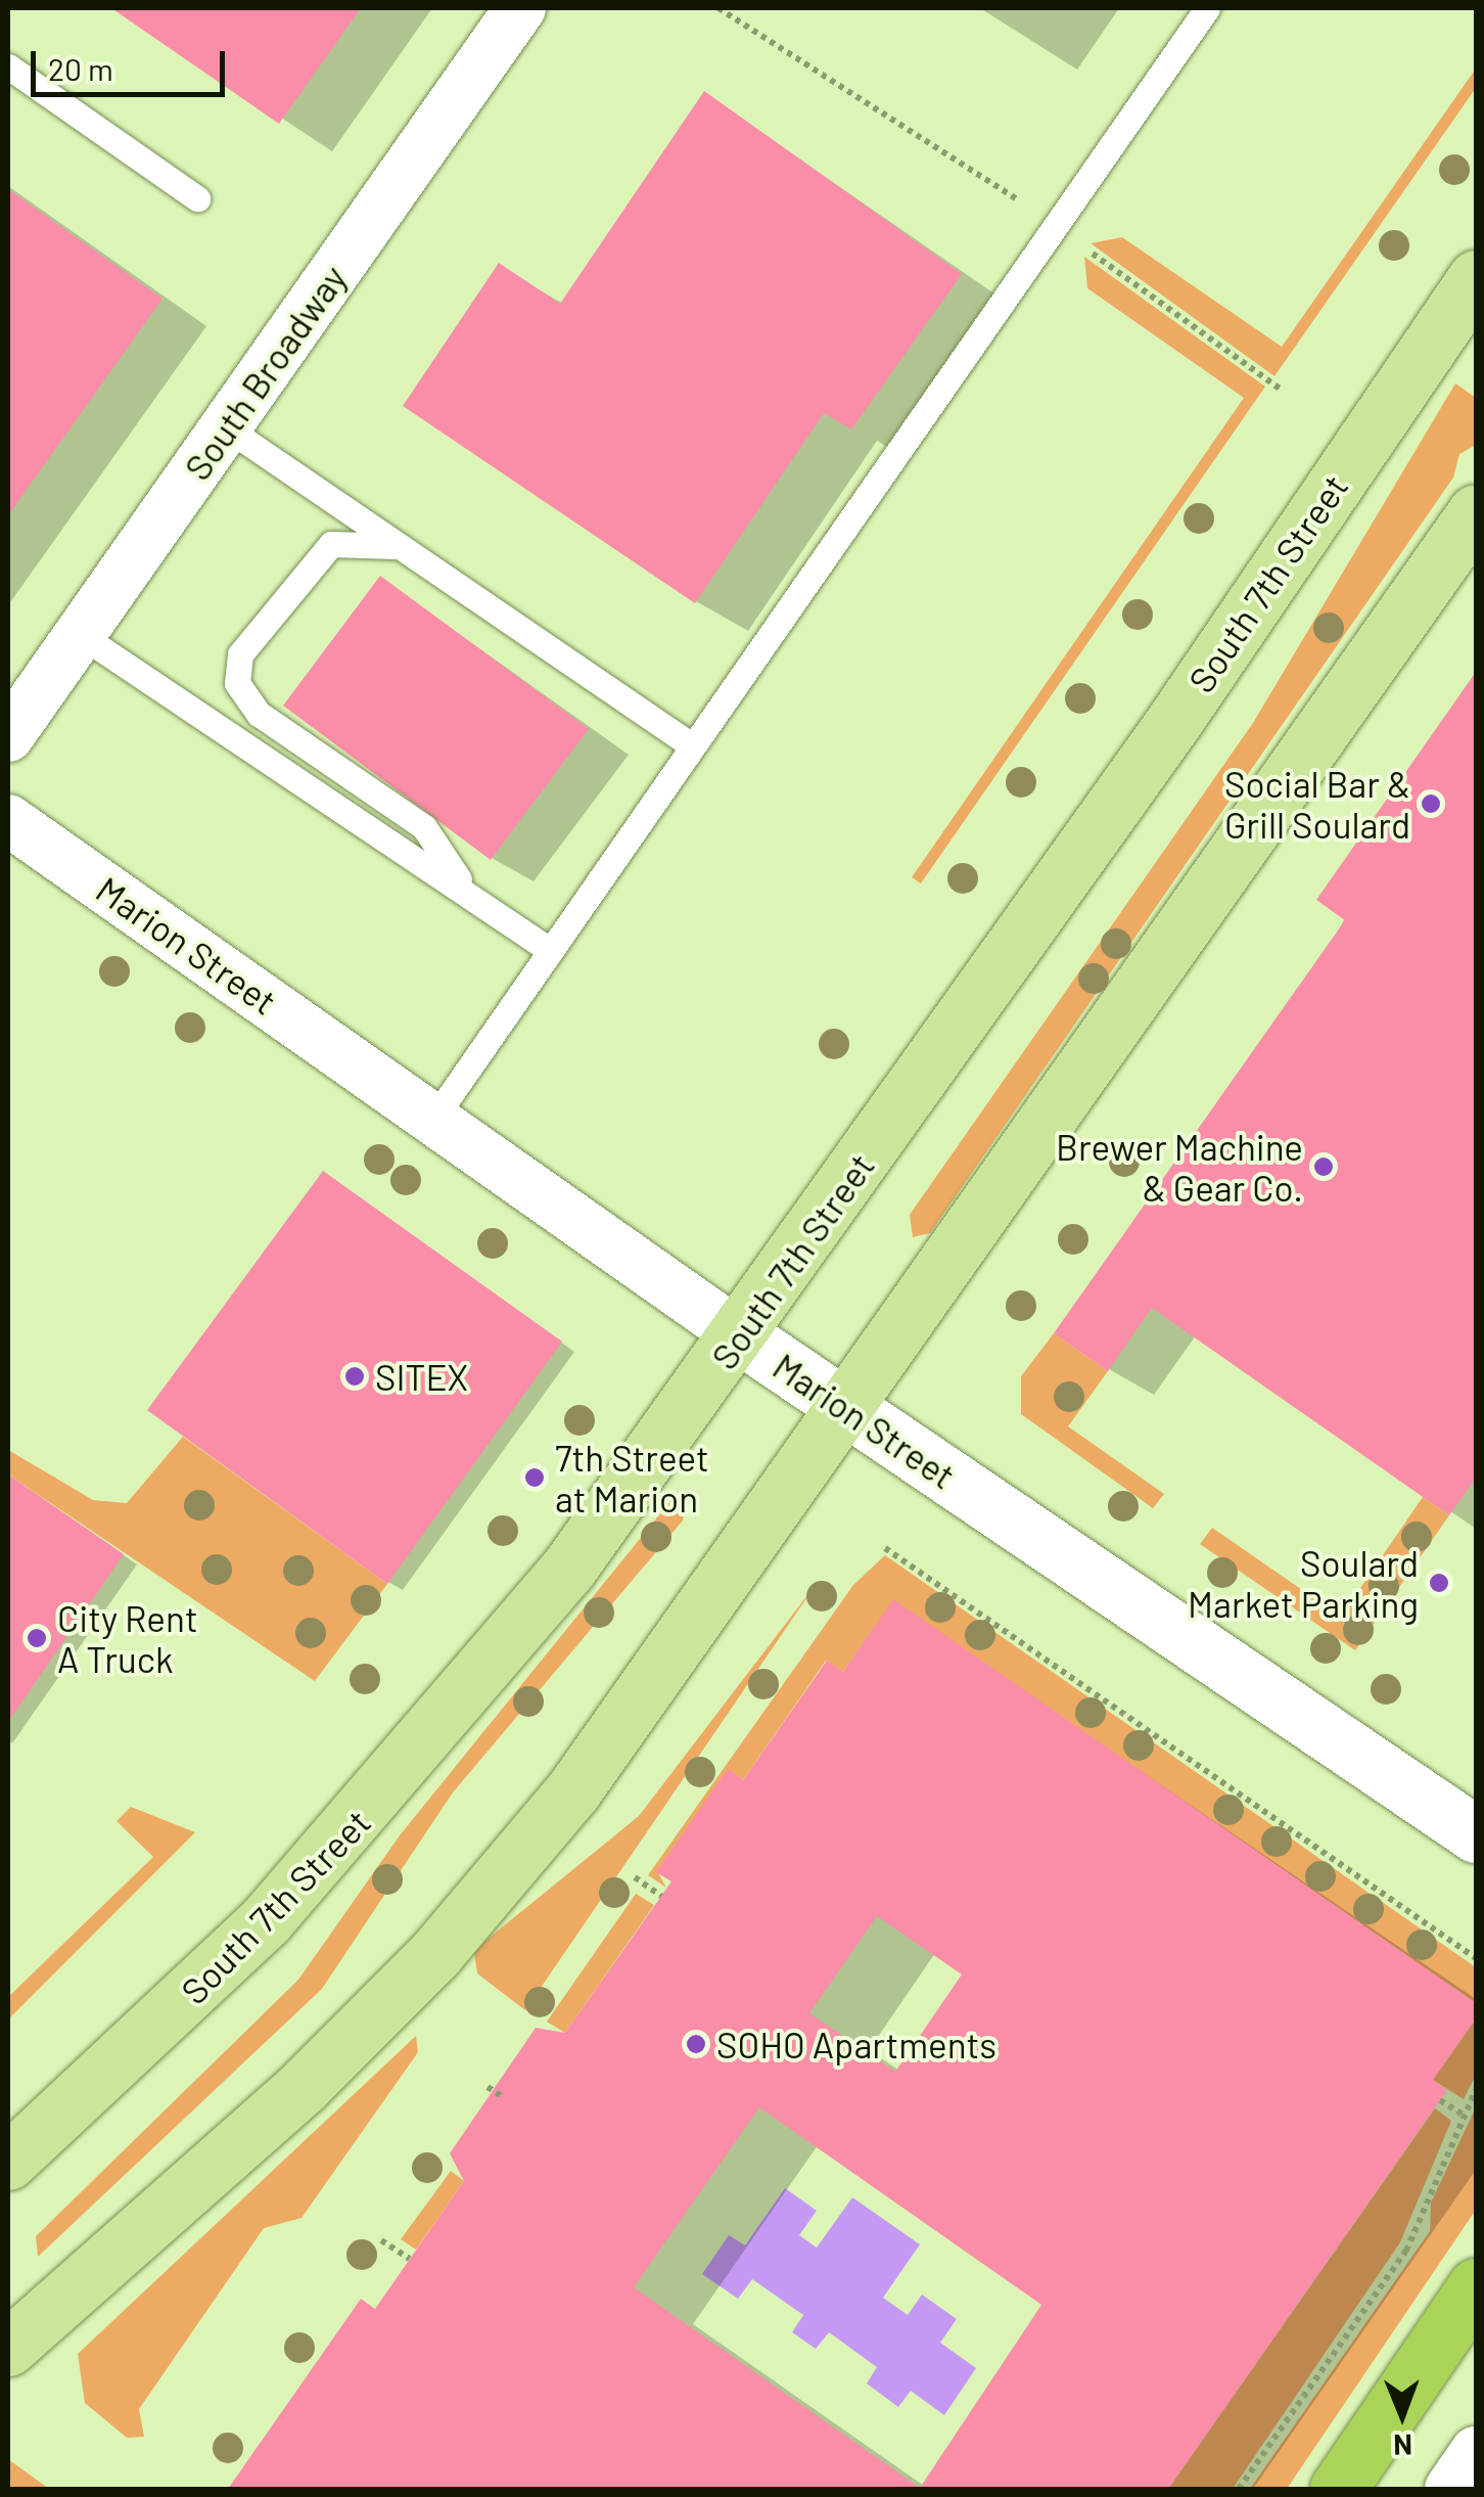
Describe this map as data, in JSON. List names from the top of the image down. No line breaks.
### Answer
{"streets":{"main road":["South 7th Street"],"street":["South Broadway","Marion Street"]},"crossings":[["South 7th Street","Marion Street"]],"places":["Social Bar & Grill Soulard","Brewer Machine & Gear Co.","SITEX","7th Street at Marion","Soulard Market Parking","City Rent A Truck","SOHO Apartments"],"scale_bar":"20 m","north":"bottom"}
